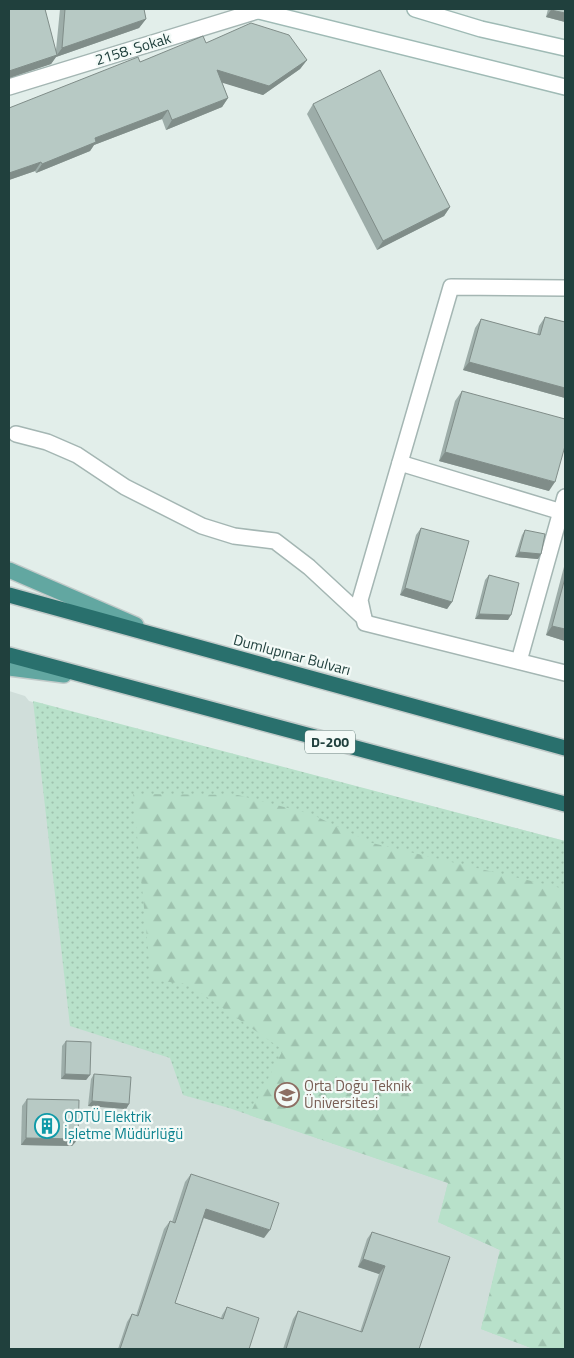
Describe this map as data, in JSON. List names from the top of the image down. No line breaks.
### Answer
{"streets":{"highway":["Dumlupınar Bulvarı","D-200"],"street":["2158. Sokak"]},"places":{"school or university":["Orta Doğu Teknik Üniversitesi"],"building":["ODTÜ Elektrik İşletme Müdürlüğü"]}}
